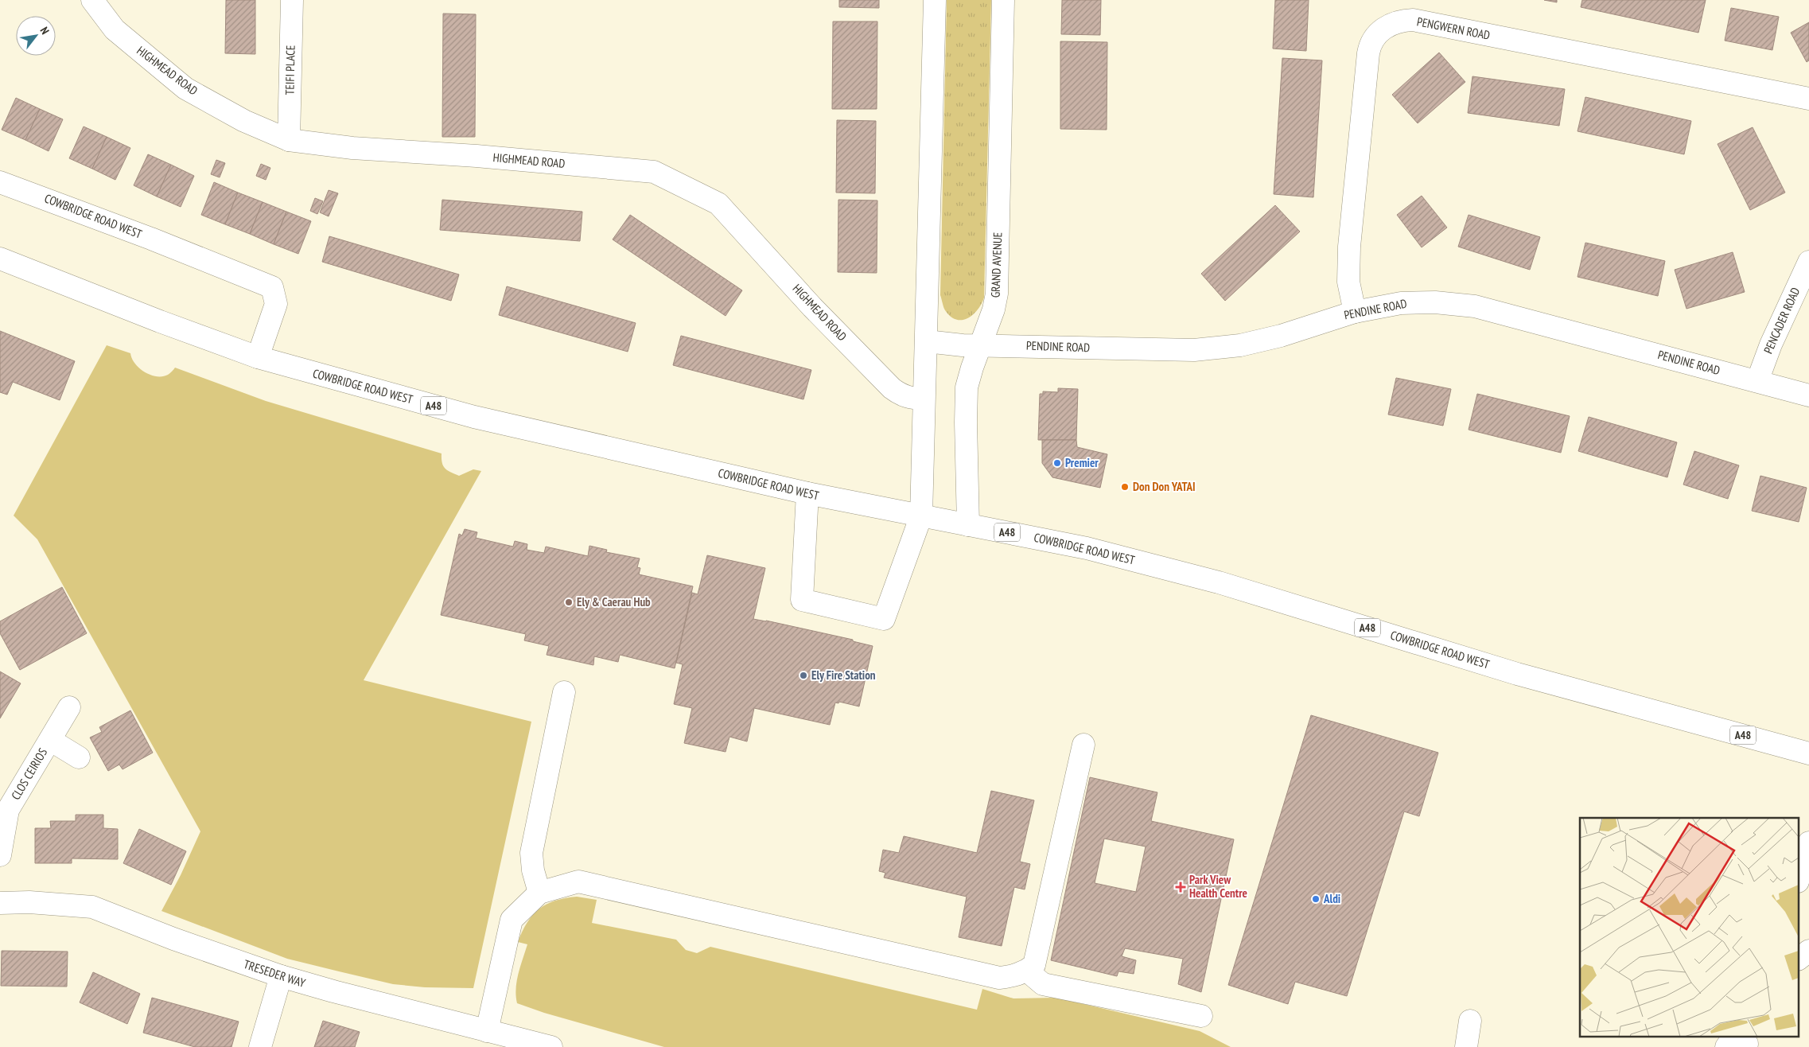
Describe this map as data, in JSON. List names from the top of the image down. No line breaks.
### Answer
{"streets":{"main road":["PENGWERN ROAD","TEIFI PLACE","HIGHMEAD ROAD","COWBRIDGE ROAD WEST","GRAND AVENUE","PENDINE ROAD","PENCADER ROAD","A48","CLOS CEIRIOS","TRESEDER WAY"]},"crossings":[["PENGWERN ROAD","PENDINE ROAD"],["TEIFI PLACE","HIGHMEAD ROAD"],["COWBRIDGE ROAD WEST","GRAND AVENUE"],["GRAND AVENUE","PENDINE ROAD"],["PENDINE ROAD","PENCADER ROAD"]],"places":{"other":["Premier","Don Don YATAI","Ely & Caerau Hub","Ely Fire Station","Aldi"],"health":["Park View Health Centre"]},"north":"top right"}
